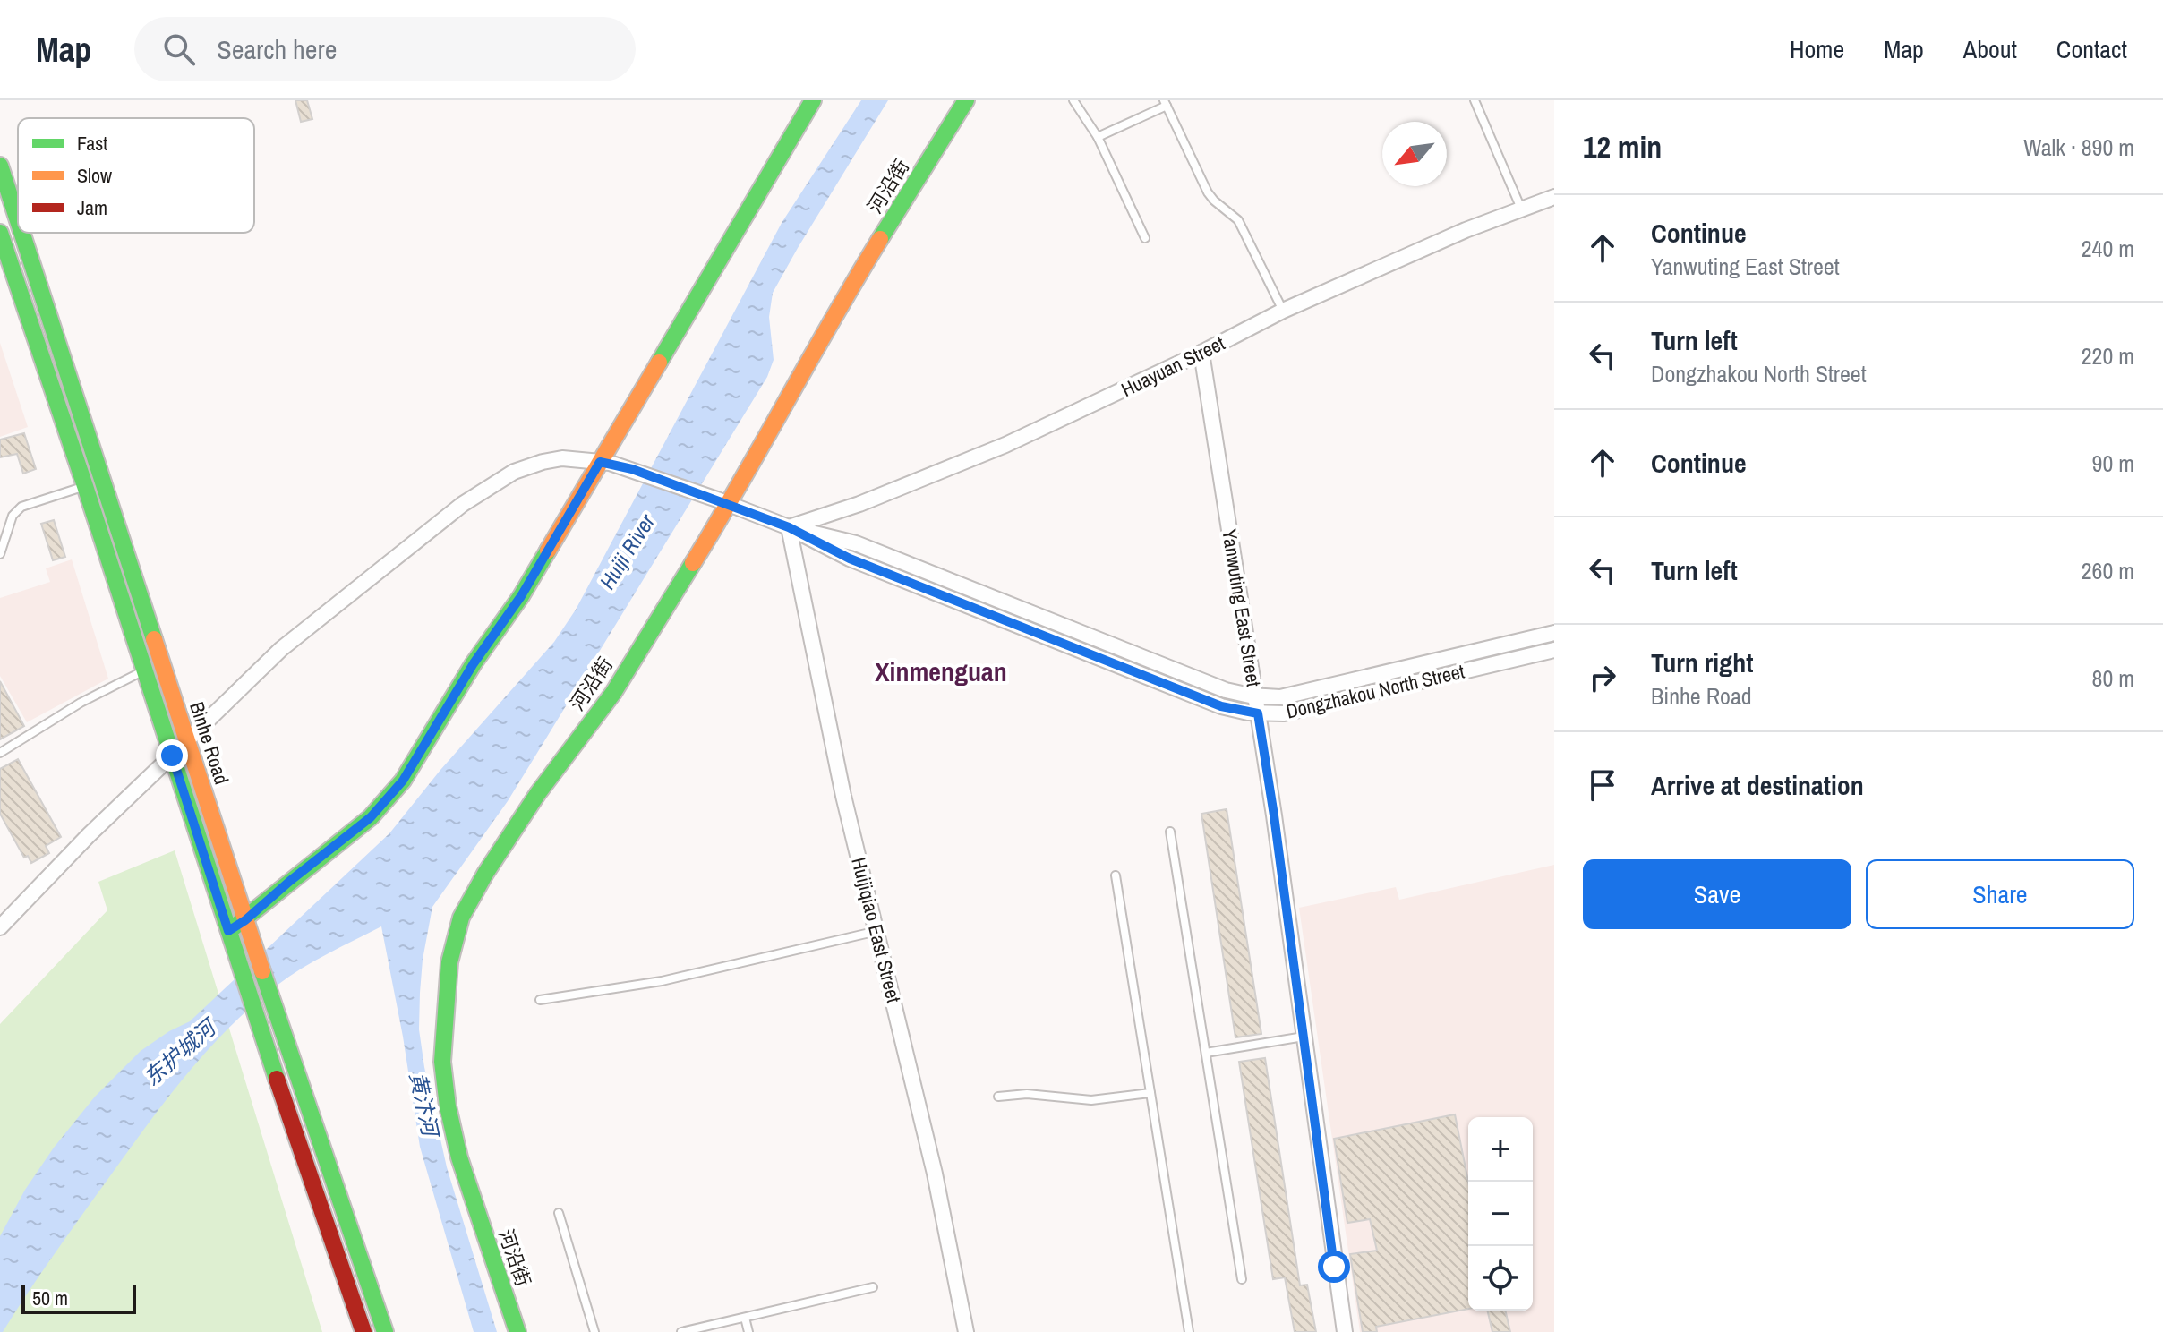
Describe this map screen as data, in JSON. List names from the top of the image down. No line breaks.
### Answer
{"streets":{"street":["河沿街","Huayuan Street","Yanwuting East Street","Dongzhakou North Street","Binhe Road","Huijiqiao East Street"]},"crossings":[["Huayuan Street","Yanwuting East Street"],["Huayuan Street","Dongzhakou North Street"],["Huayuan Street","Huijiqiao East Street"],["Yanwuting East Street","Dongzhakou North Street"],["Dongzhakou North Street","Huijiqiao East Street"]],"districts":["Xinmenguan"],"water":["Huiji River","东护城河","黄汴河"],"legend":["Fast","Slow","Jam"],"scale_bar":"50 m","north":"bottom left","page":{"header":"Map","search":"Search here","nav":["Home","Map","About","Contact"],"heading":["12 min","Walk · 890 m"],"list":[["Continue","Yanwuting East Street","240 m"],["Turn left","Dongzhakou North Street","220 m"],["Continue","90 m"],["Turn left","260 m"],["Turn right","Binhe Road","80 m"],"Arrive at destination"],"buttons":["Save","Share"],"map_buttons":["+","−"],"scale":"50 m"}}
